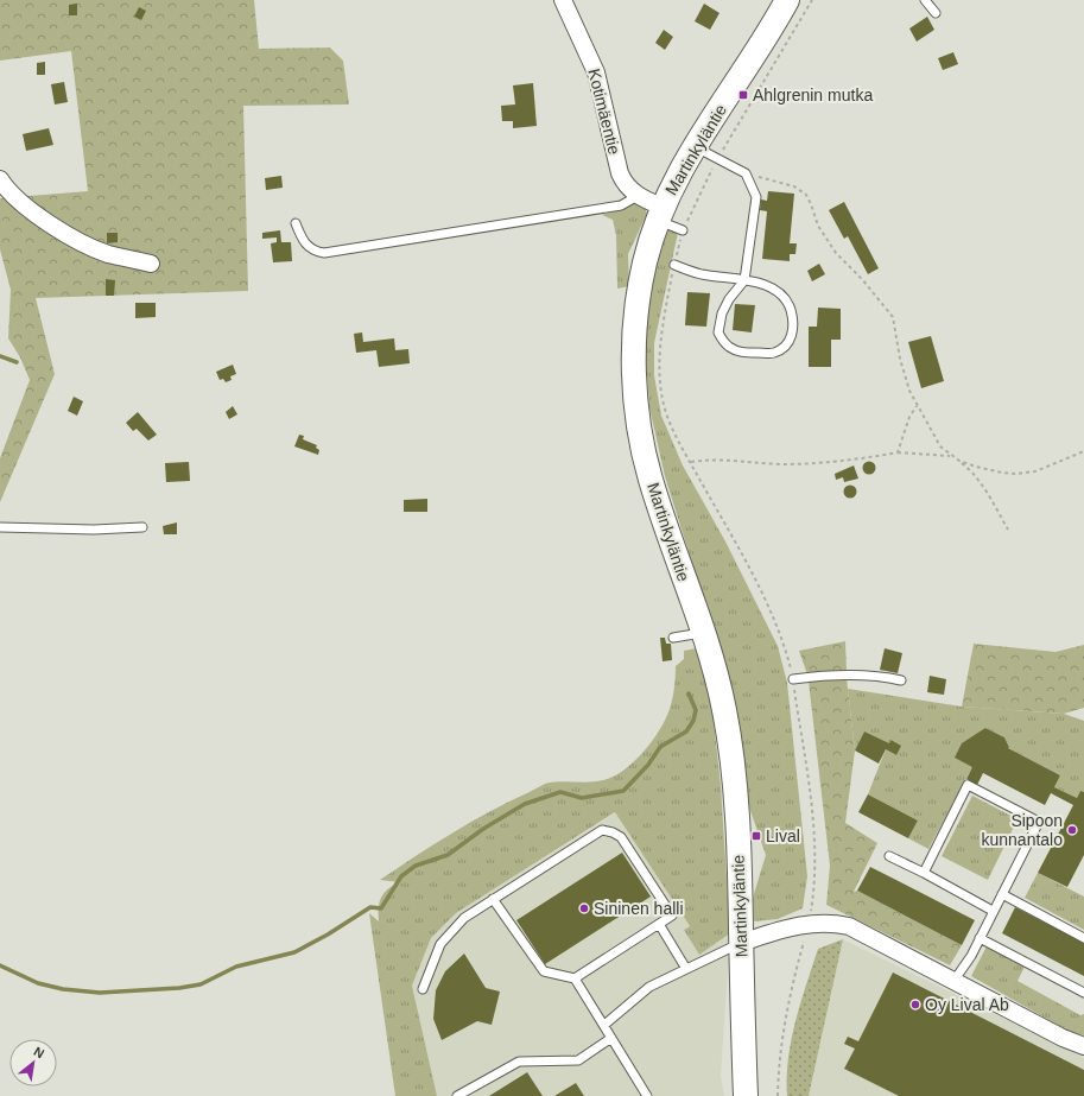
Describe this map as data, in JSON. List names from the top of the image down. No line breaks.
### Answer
{"streets":{"street":["Kotimäentie","Martinkyläntie"]},"crossings":[["Kotimäentie","Martinkyläntie"]],"places":{"transit":["Ahlgrenin mutka","Lival"],"other":["Sipoon kunnantalo","Sininen halli","Oy Lival Ab"]},"north":"top right"}
